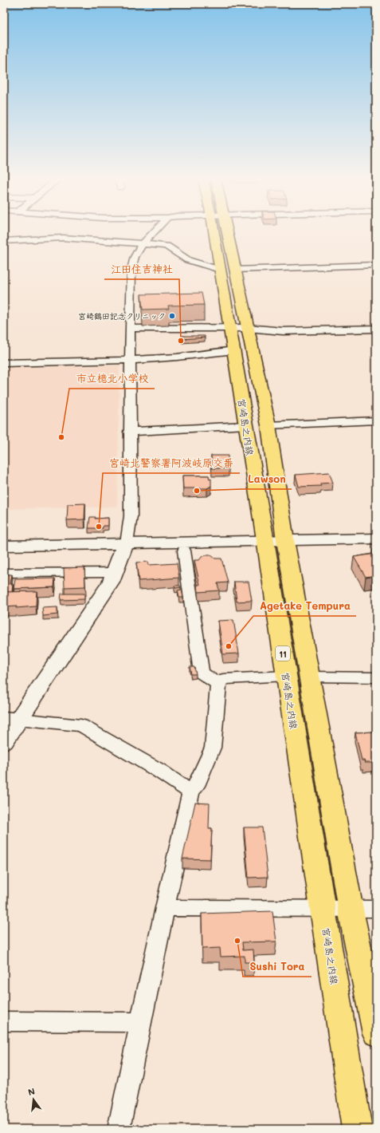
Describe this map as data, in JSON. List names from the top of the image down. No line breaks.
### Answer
{"streets":{"main road":["宮崎島之内線","11"]},"places":["宮崎鶴田記念クリニック","江田住吉神社","市立檍北小学校","Lawson","宮崎北警察署阿波岐原交番","Agetake Tempura","Sushi Tora"],"north":"top"}
